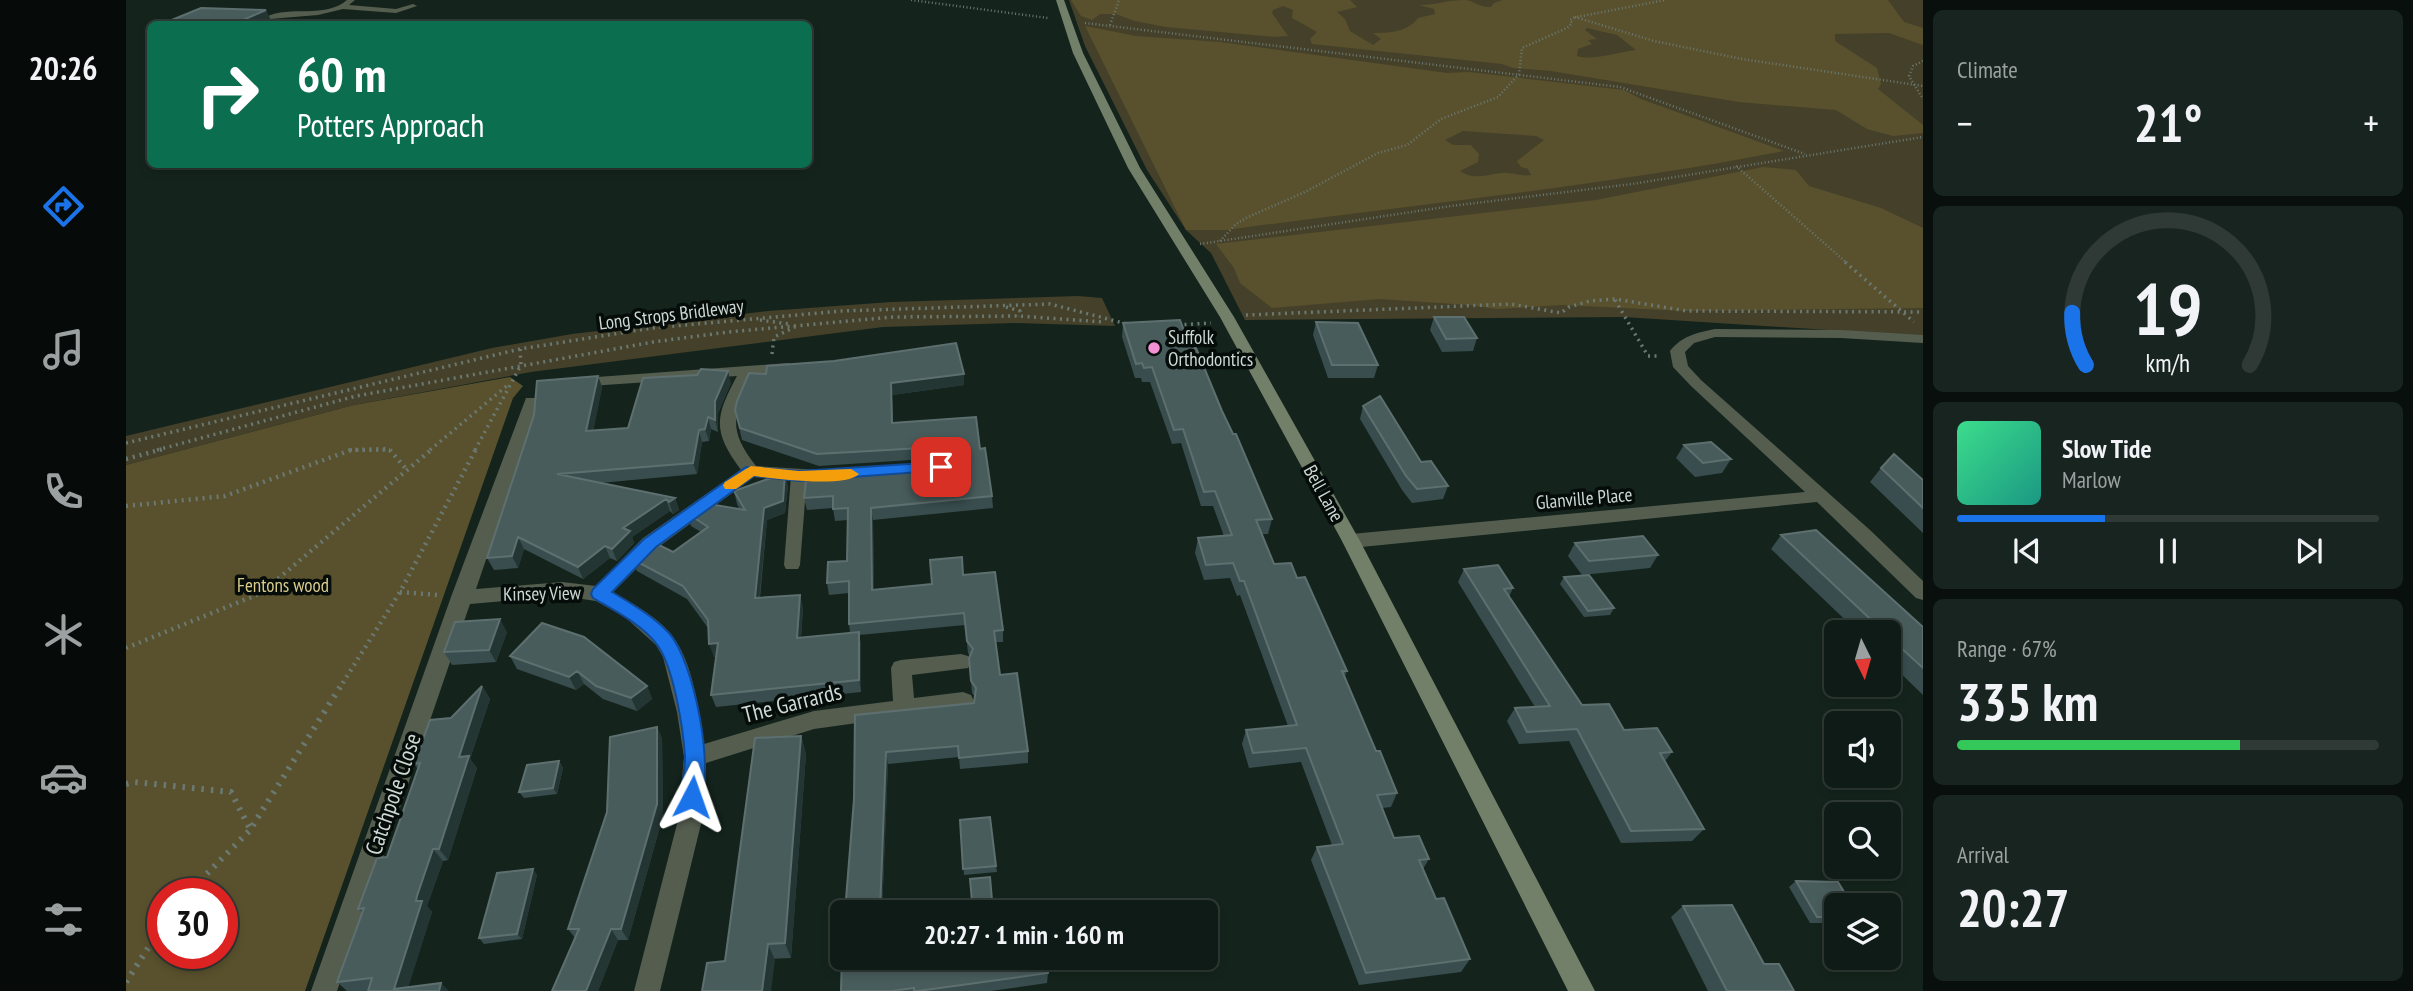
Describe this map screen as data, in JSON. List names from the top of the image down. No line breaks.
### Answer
{"streets":{"street":["Bell Lane","Glanville Place","Kinsey View","The Garrards","Catchpole Close"],"path":["Long Strops Bridleway"]},"crossings":[["Bell Lane","Glanville Place"],["Kinsey View","The Garrards"],["Kinsey View","Catchpole Close"]],"parks":["Fentons wood"],"places":["Suffolk Orthodontics"],"north":"bottom","page":{"tabs":"20:26","tile":["Climate",["Range · 67%","335 km"],["Arrival","20:27"]],"turn":["60 m","Potters Approach"],"heat":["−","21°","+"],"song":["Slow Tide","Marlow"],"limit":"30","trip":"20:27 · 1 min · 160 m","gauge":["19","km/h"]}}
